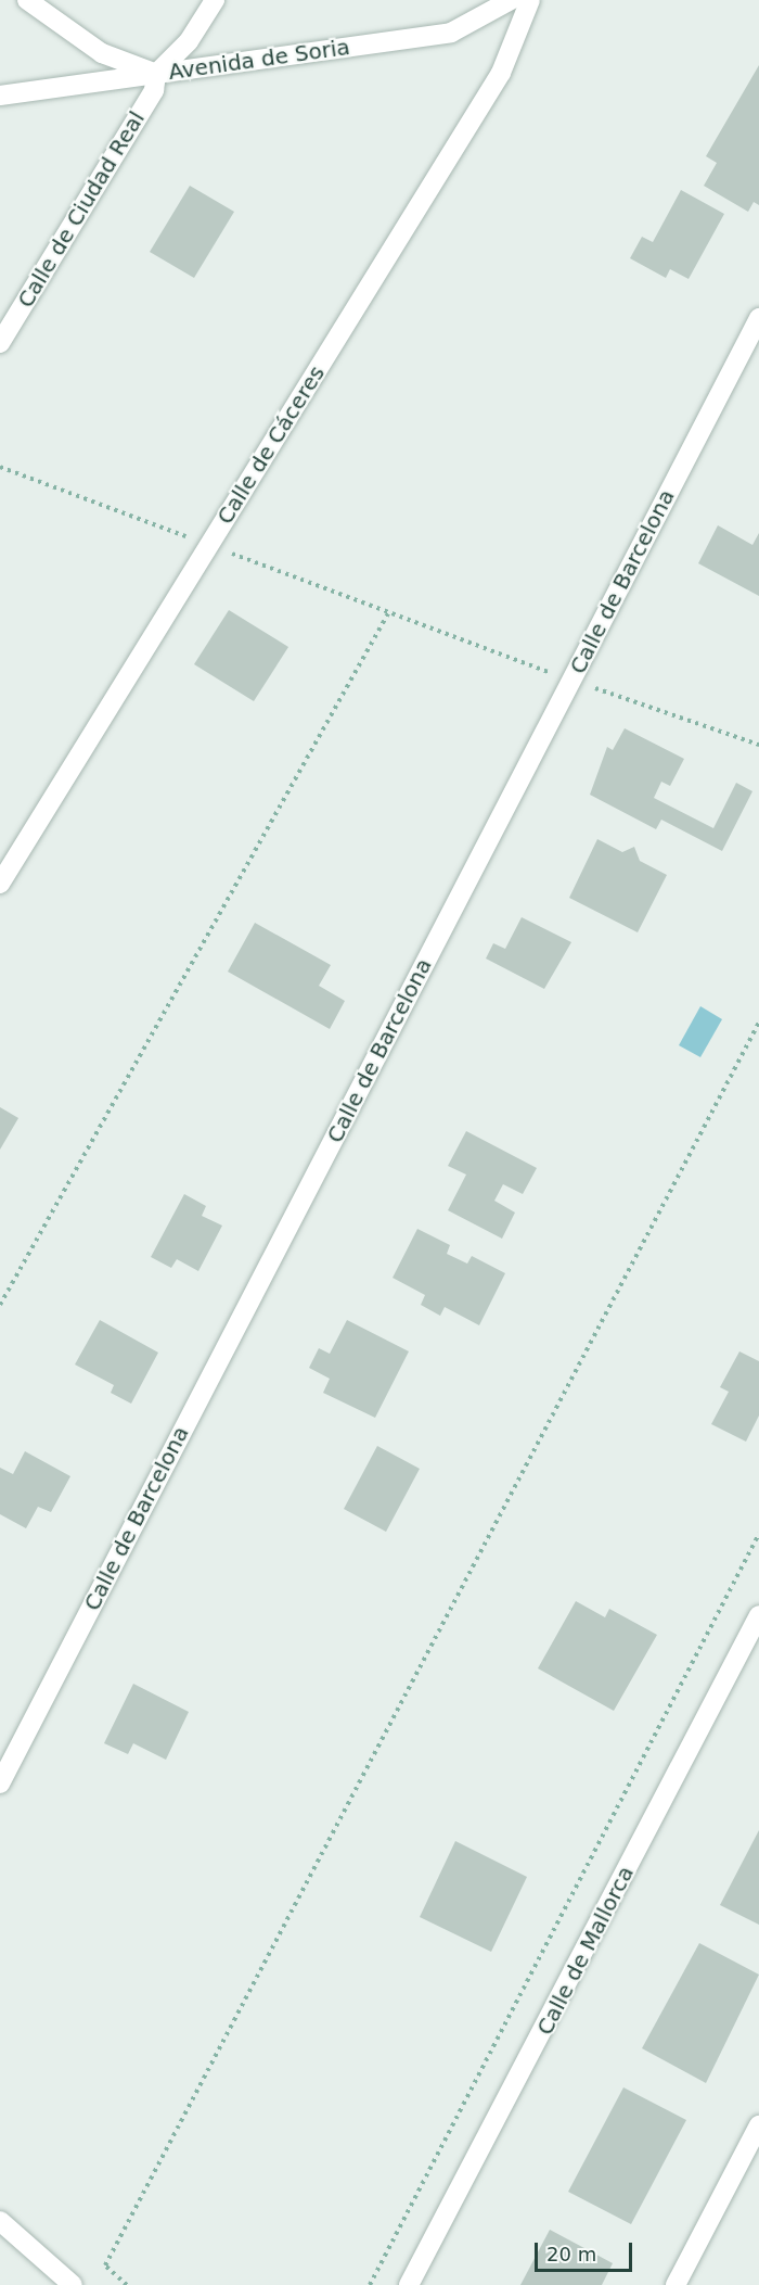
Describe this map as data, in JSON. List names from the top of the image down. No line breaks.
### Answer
{"streets":{"street":["Avenida de Soria","Calle de Ciudad Real","Calle de Cáceres","Calle de Barcelona","Calle de Mallorca"]},"crossings":[["Avenida de Soria","Calle de Ciudad Real"]],"scale_bar":"20 m"}
